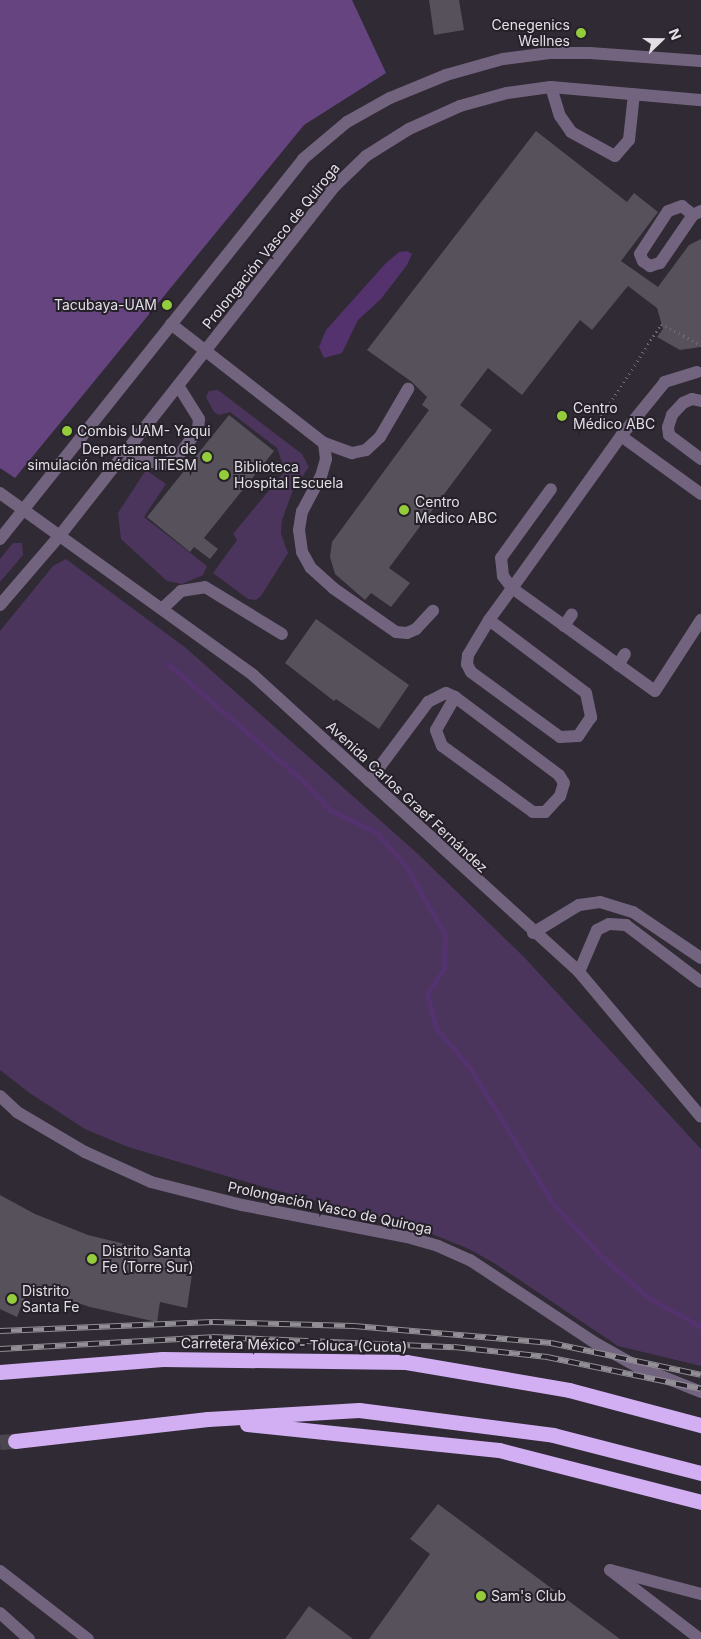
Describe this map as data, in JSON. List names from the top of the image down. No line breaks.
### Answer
{"streets":{"highway":["Carretera México - Toluca (Cuota)"],"street":["Prolongación Vasco de Quiroga","Avenida Carlos Graef Fernández"]},"crossings":[["Prolongación Vasco de Quiroga","Avenida Carlos Graef Fernández"]],"places":["Cenegenics Wellnes","Tacubaya-UAM","Centro Médico ABC","Combis UAM- Yaqui","Departamento de simulación médica ITESM","Biblioteca Hospital Escuela","Centro Medico ABC","Distrito Santa Fe (Torre Sur)","Distrito Santa Fe","Sam's Club"],"north":"right"}
